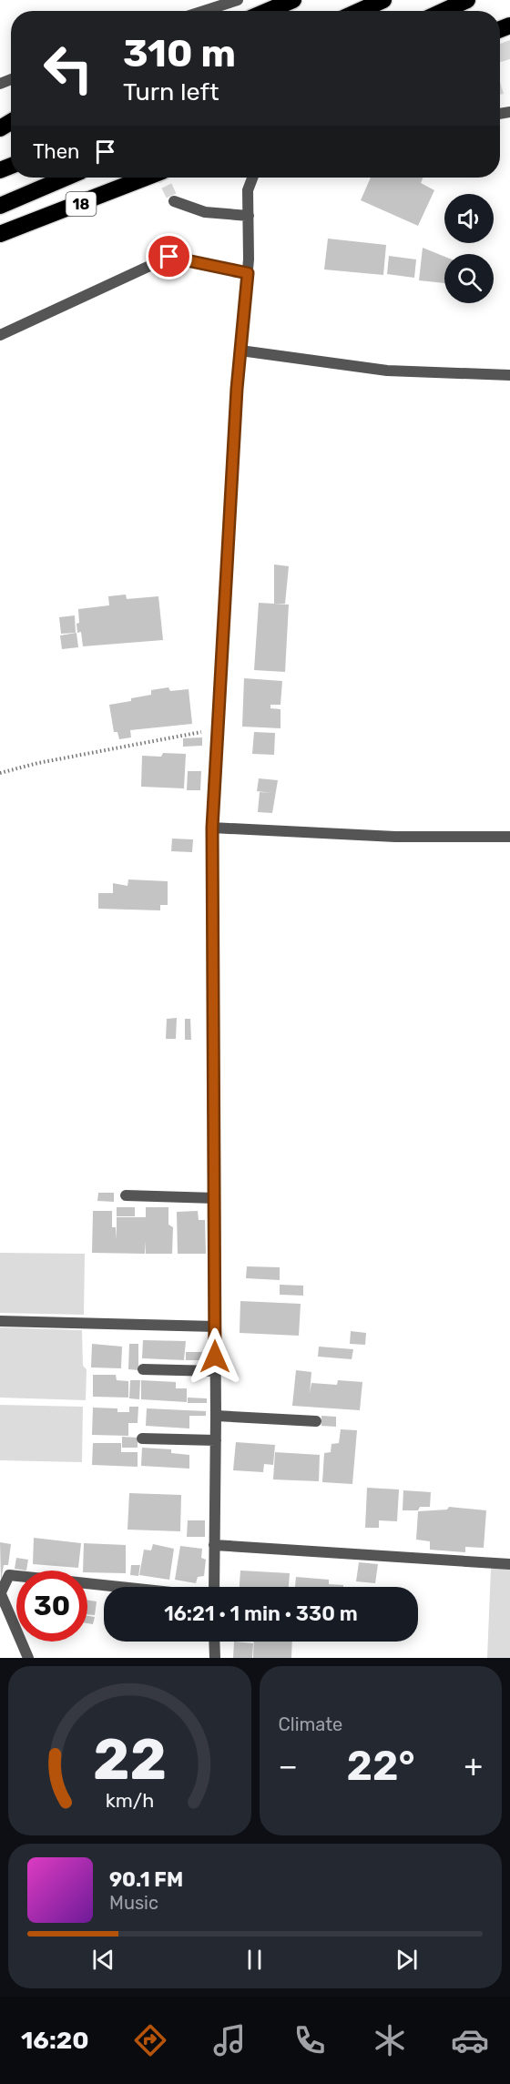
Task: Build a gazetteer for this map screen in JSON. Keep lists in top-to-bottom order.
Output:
{
  "streets": {
    "highway": ["18"]
  },
  "page": {
    "turn": ["310 m", "Turn left"],
    "then": "Then",
    "limit": "30",
    "trip": "16:21 · 1 min · 330 m",
    "tile": "Climate",
    "heat": ["−", "22°", "+"],
    "song": ["90.1 FM", "Music"],
    "tabs": "16:20",
    "gauge": ["22", "km/h"]
  }
}
